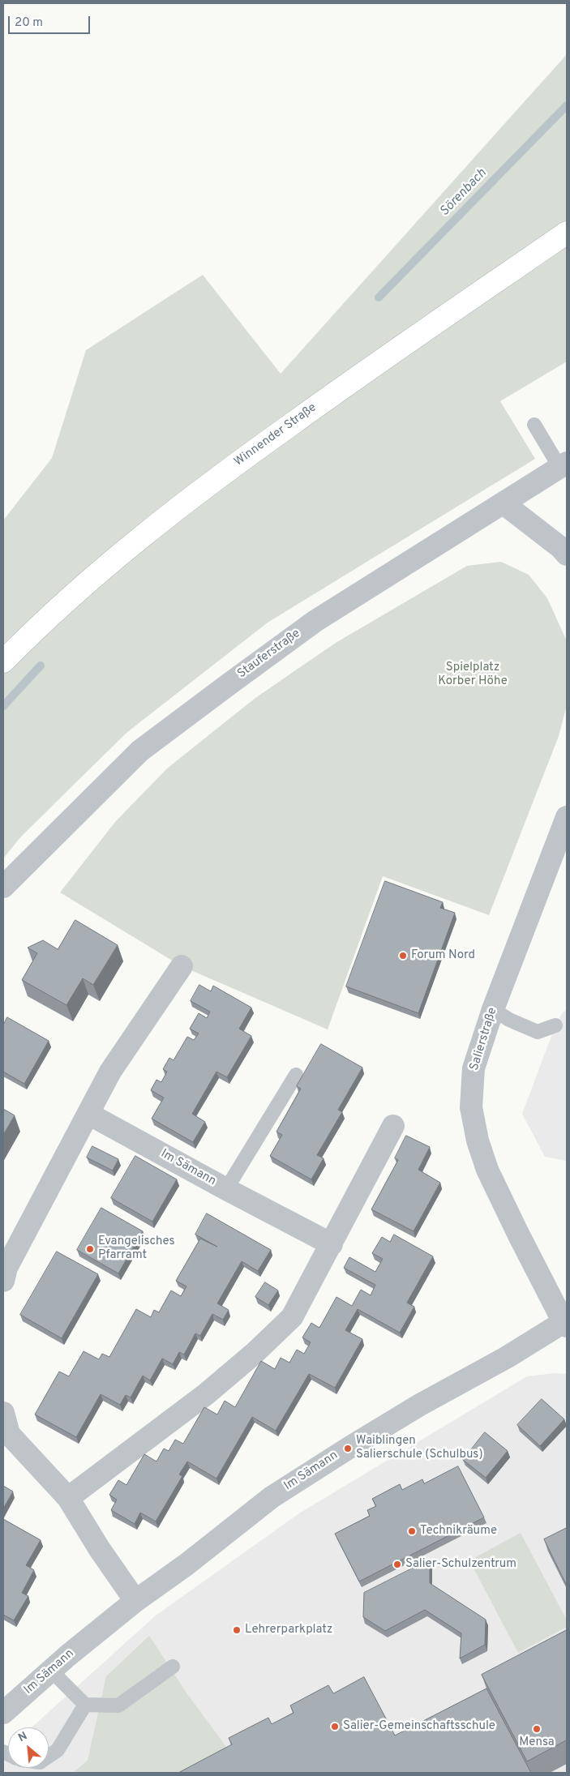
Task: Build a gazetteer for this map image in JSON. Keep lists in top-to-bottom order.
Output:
{
  "streets": {
    "street": [
      "Winnender Straße",
      "Stauferstraße",
      "Salierstraße",
      "Im Sämann"
    ]
  },
  "crossings": [
    ["Salierstraße", "Im Sämann"]
  ],
  "water": ["Sörenbach"],
  "parks": ["Spielplatz Korber Höhe"],
  "places": [
    "Forum Nord",
    "Evangelisches Pfarramt",
    "Waiblingen Salierschule (Schulbus)",
    "Technikräume",
    "Salier-Schulzentrum",
    "Lehrerparkplatz",
    "Salier-Gemeinschaftsschule",
    "Mensa"
  ],
  "scale_bar": "20 m",
  "north": "top left"
}
